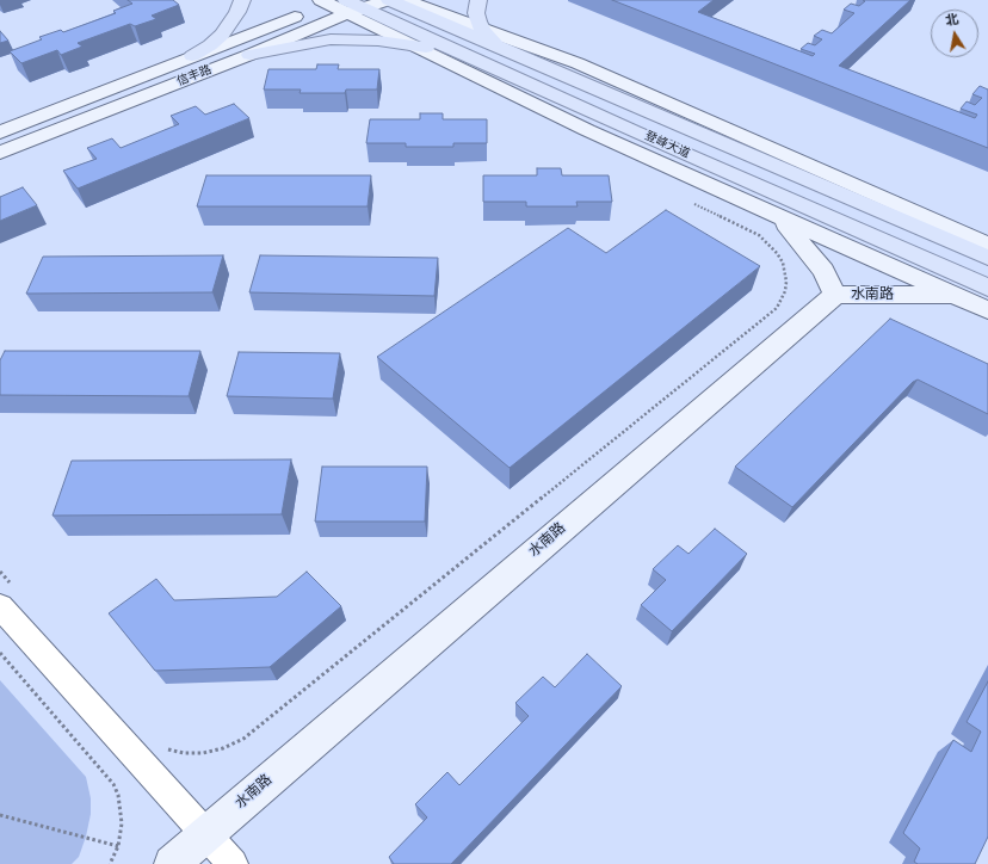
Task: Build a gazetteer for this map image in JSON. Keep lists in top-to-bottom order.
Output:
{
  "streets": {
    "main road": ["登峰大道"],
    "street": ["信丰路", "水南路"]
  },
  "crossings": [
    ["信丰路", "登峰大道"]
  ],
  "north": "top"
}
